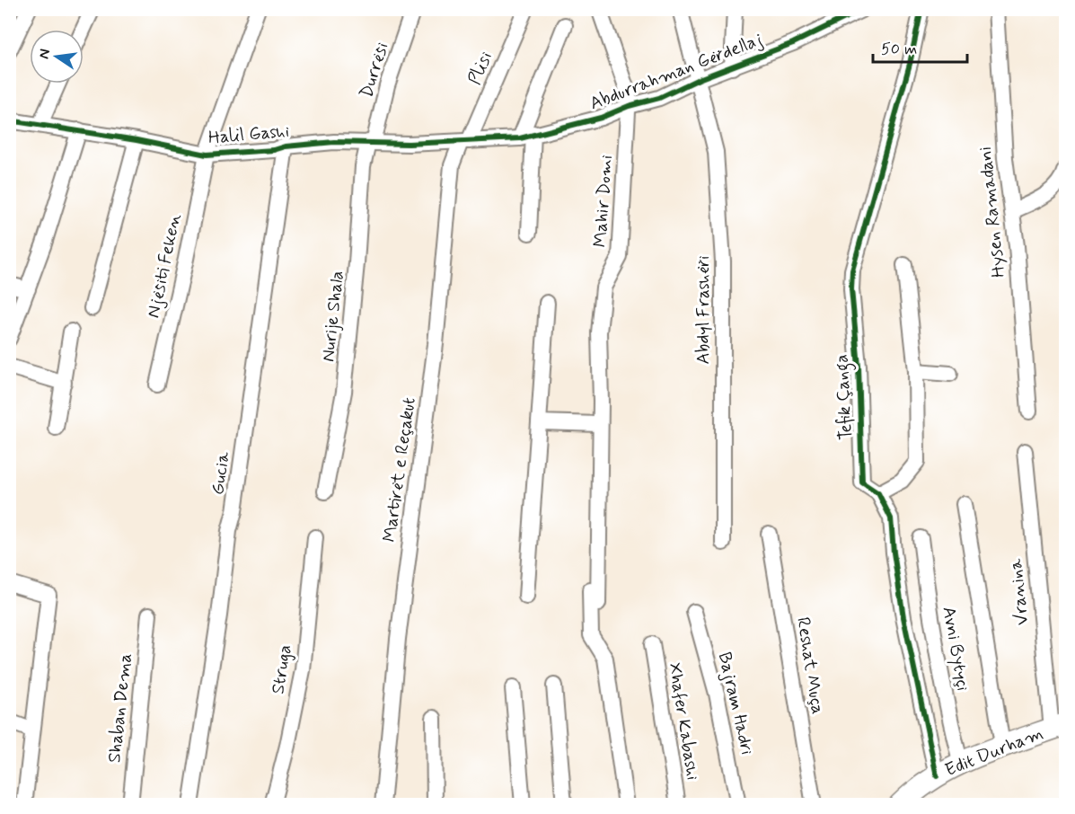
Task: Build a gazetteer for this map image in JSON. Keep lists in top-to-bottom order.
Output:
{
  "streets": {
    "street": [
      "Plisi",
      "Durrësi",
      "Abdurrahman Gërdellaj",
      "Halil Gashi",
      "Mahir Domi",
      "Hysen Ramadani",
      "Njësiti Feken",
      "Abdyl Frashëri",
      "Nurije Shala",
      "Tefik Çanga",
      "Martirët e Reçakut",
      "Gucia",
      "Vranina",
      "Avni Bytyçi",
      "Reshat Muça",
      "Struga",
      "Bajram Hadri",
      "Shaban Dema",
      "Xhafer Kabashi",
      "Edit Durham"
    ]
  },
  "crossings": [
    ["Plisi", "Abdurrahman Gërdellaj"],
    ["Plisi", "Halil Gashi"],
    ["Plisi", "Martirët e Reçakut"],
    ["Durrësi", "Halil Gashi"],
    ["Durrësi", "Nurije Shala"],
    ["Abdurrahman Gërdellaj", "Halil Gashi"],
    ["Abdurrahman Gërdellaj", "Mahir Domi"],
    ["Abdurrahman Gërdellaj", "Abdyl Frashëri"],
    ["Abdurrahman Gërdellaj", "Martirët e Reçakut"],
    ["Halil Gashi", "Njësiti Feken"],
    ["Halil Gashi", "Nurije Shala"],
    ["Halil Gashi", "Martirët e Reçakut"],
    ["Halil Gashi", "Gucia"],
    ["Tefik Çanga", "Edit Durham"],
    ["Vranina", "Edit Durham"],
    ["Avni Bytyçi", "Edit Durham"]
  ],
  "scale_bar": "50 m",
  "north": "left"
}
